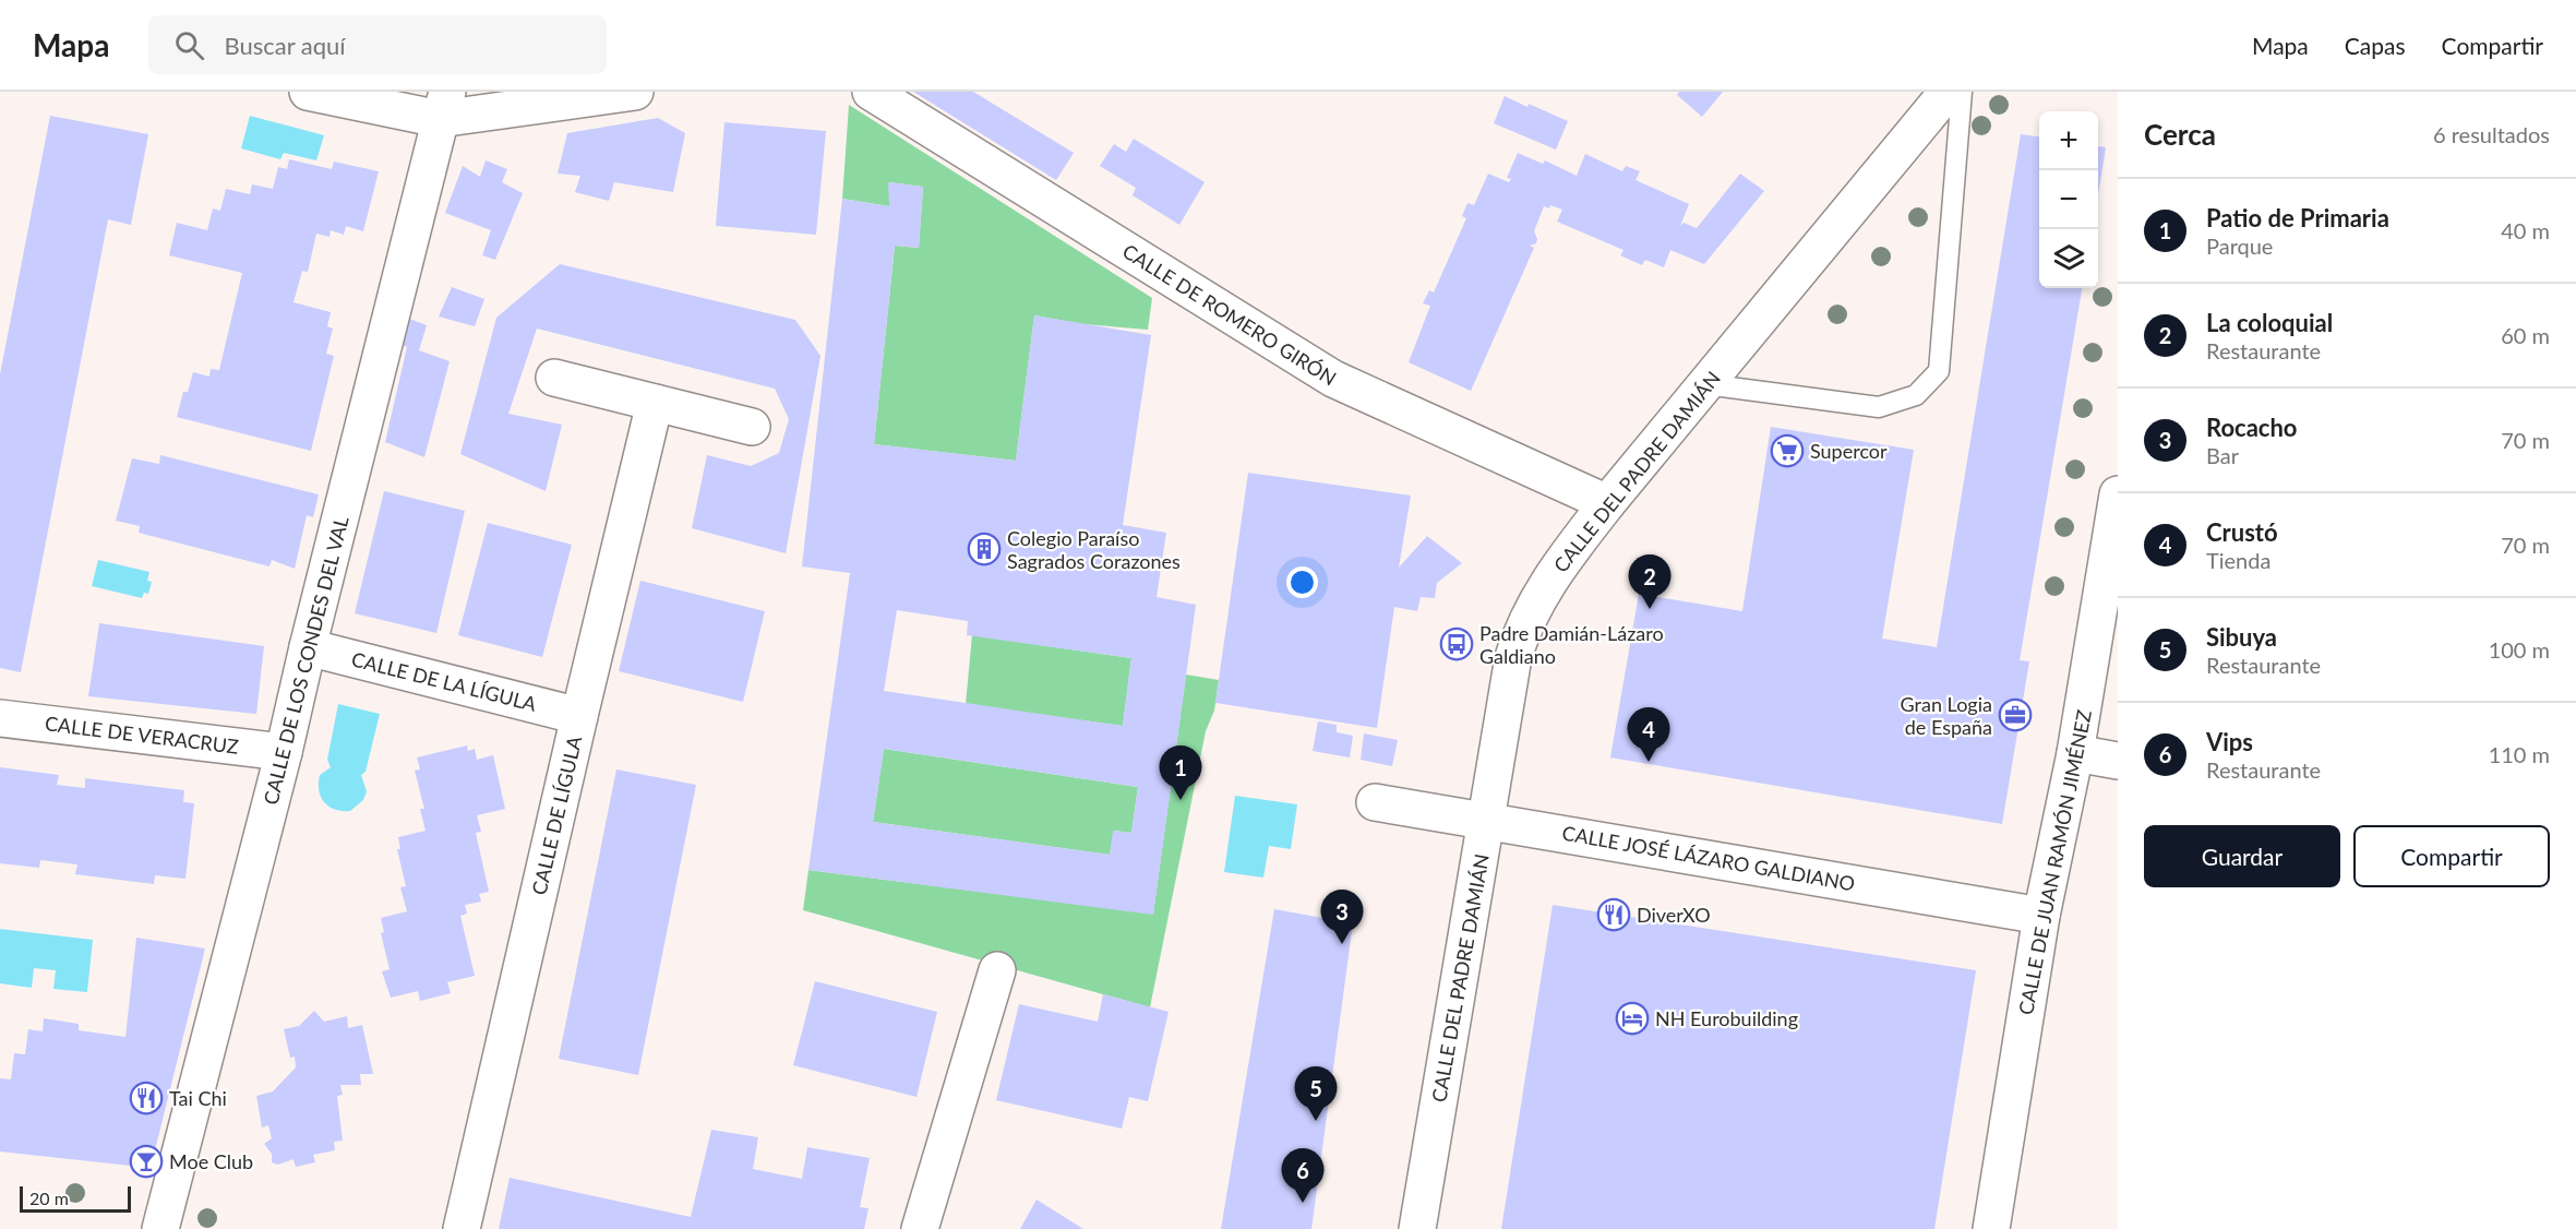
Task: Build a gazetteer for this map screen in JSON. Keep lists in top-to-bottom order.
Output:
{
  "streets": {
    "street": [
      "CALLE DE ROMERO GIRÓN",
      "CALLE DEL PADRE DAMIÁN",
      "CALLE DE LOS CONDES DEL VAL",
      "CALLE DE LA LÍGULA",
      "CALLE DE VERACRUZ",
      "CALLE DE LÍGULA",
      "CALLE JOSÉ LÁZARO GALDIANO",
      "CALLE DE JUAN RAMÓN JIMÉNEZ"
    ]
  },
  "crossings": [
    ["CALLE DE ROMERO GIRÓN", "CALLE DEL PADRE DAMIÁN"],
    ["CALLE DEL PADRE DAMIÁN", "CALLE JOSÉ LÁZARO GALDIANO"],
    ["CALLE DE LOS CONDES DEL VAL", "CALLE DE LA LÍGULA"],
    ["CALLE DE LOS CONDES DEL VAL", "CALLE DE VERACRUZ"],
    ["CALLE DE LA LÍGULA", "CALLE DE LÍGULA"],
    ["CALLE JOSÉ LÁZARO GALDIANO", "CALLE DE JUAN RAMÓN JIMÉNEZ"]
  ],
  "places": {
    "supermarket": ["Supercor"],
    "building": ["Colegio Paraíso Sagrados Corazones"],
    "bus stop": ["Padre Damián-Lázaro Galdiano"],
    "office": ["Gran Logia de España"],
    "restaurant": ["DiverXO", "Tai Chi"],
    "hotel": ["NH Eurobuilding"],
    "bar": ["Moe Club"]
  },
  "scale_bar": "20 m",
  "page": {
    "header": "Mapa",
    "search": "Buscar aquí",
    "nav": ["Mapa", "Capas", "Compartir"],
    "heading": ["Cerca", "6 resultados"],
    "map_buttons": ["+", "−"],
    "list": [
      {
        "mark": "1",
        "name": "Patio de Primaria",
        "note": "Parque",
        "value": "40 m"
      },
      {
        "mark": "2",
        "name": "La coloquial",
        "note": "Restaurante",
        "value": "60 m"
      },
      {
        "mark": "3",
        "name": "Rocacho",
        "note": "Bar",
        "value": "70 m"
      },
      {
        "mark": "4",
        "name": "Crustó",
        "note": "Tienda",
        "value": "70 m"
      },
      {
        "mark": "5",
        "name": "Sibuya",
        "note": "Restaurante",
        "value": "100 m"
      },
      {
        "mark": "6",
        "name": "Vips",
        "note": "Restaurante",
        "value": "110 m"
      }
    ],
    "pins": [
      "2",
      "4",
      "1",
      "3",
      "5",
      "6"
    ],
    "buttons": ["Guardar", "Compartir"],
    "scale": "20 m"
  }
}
